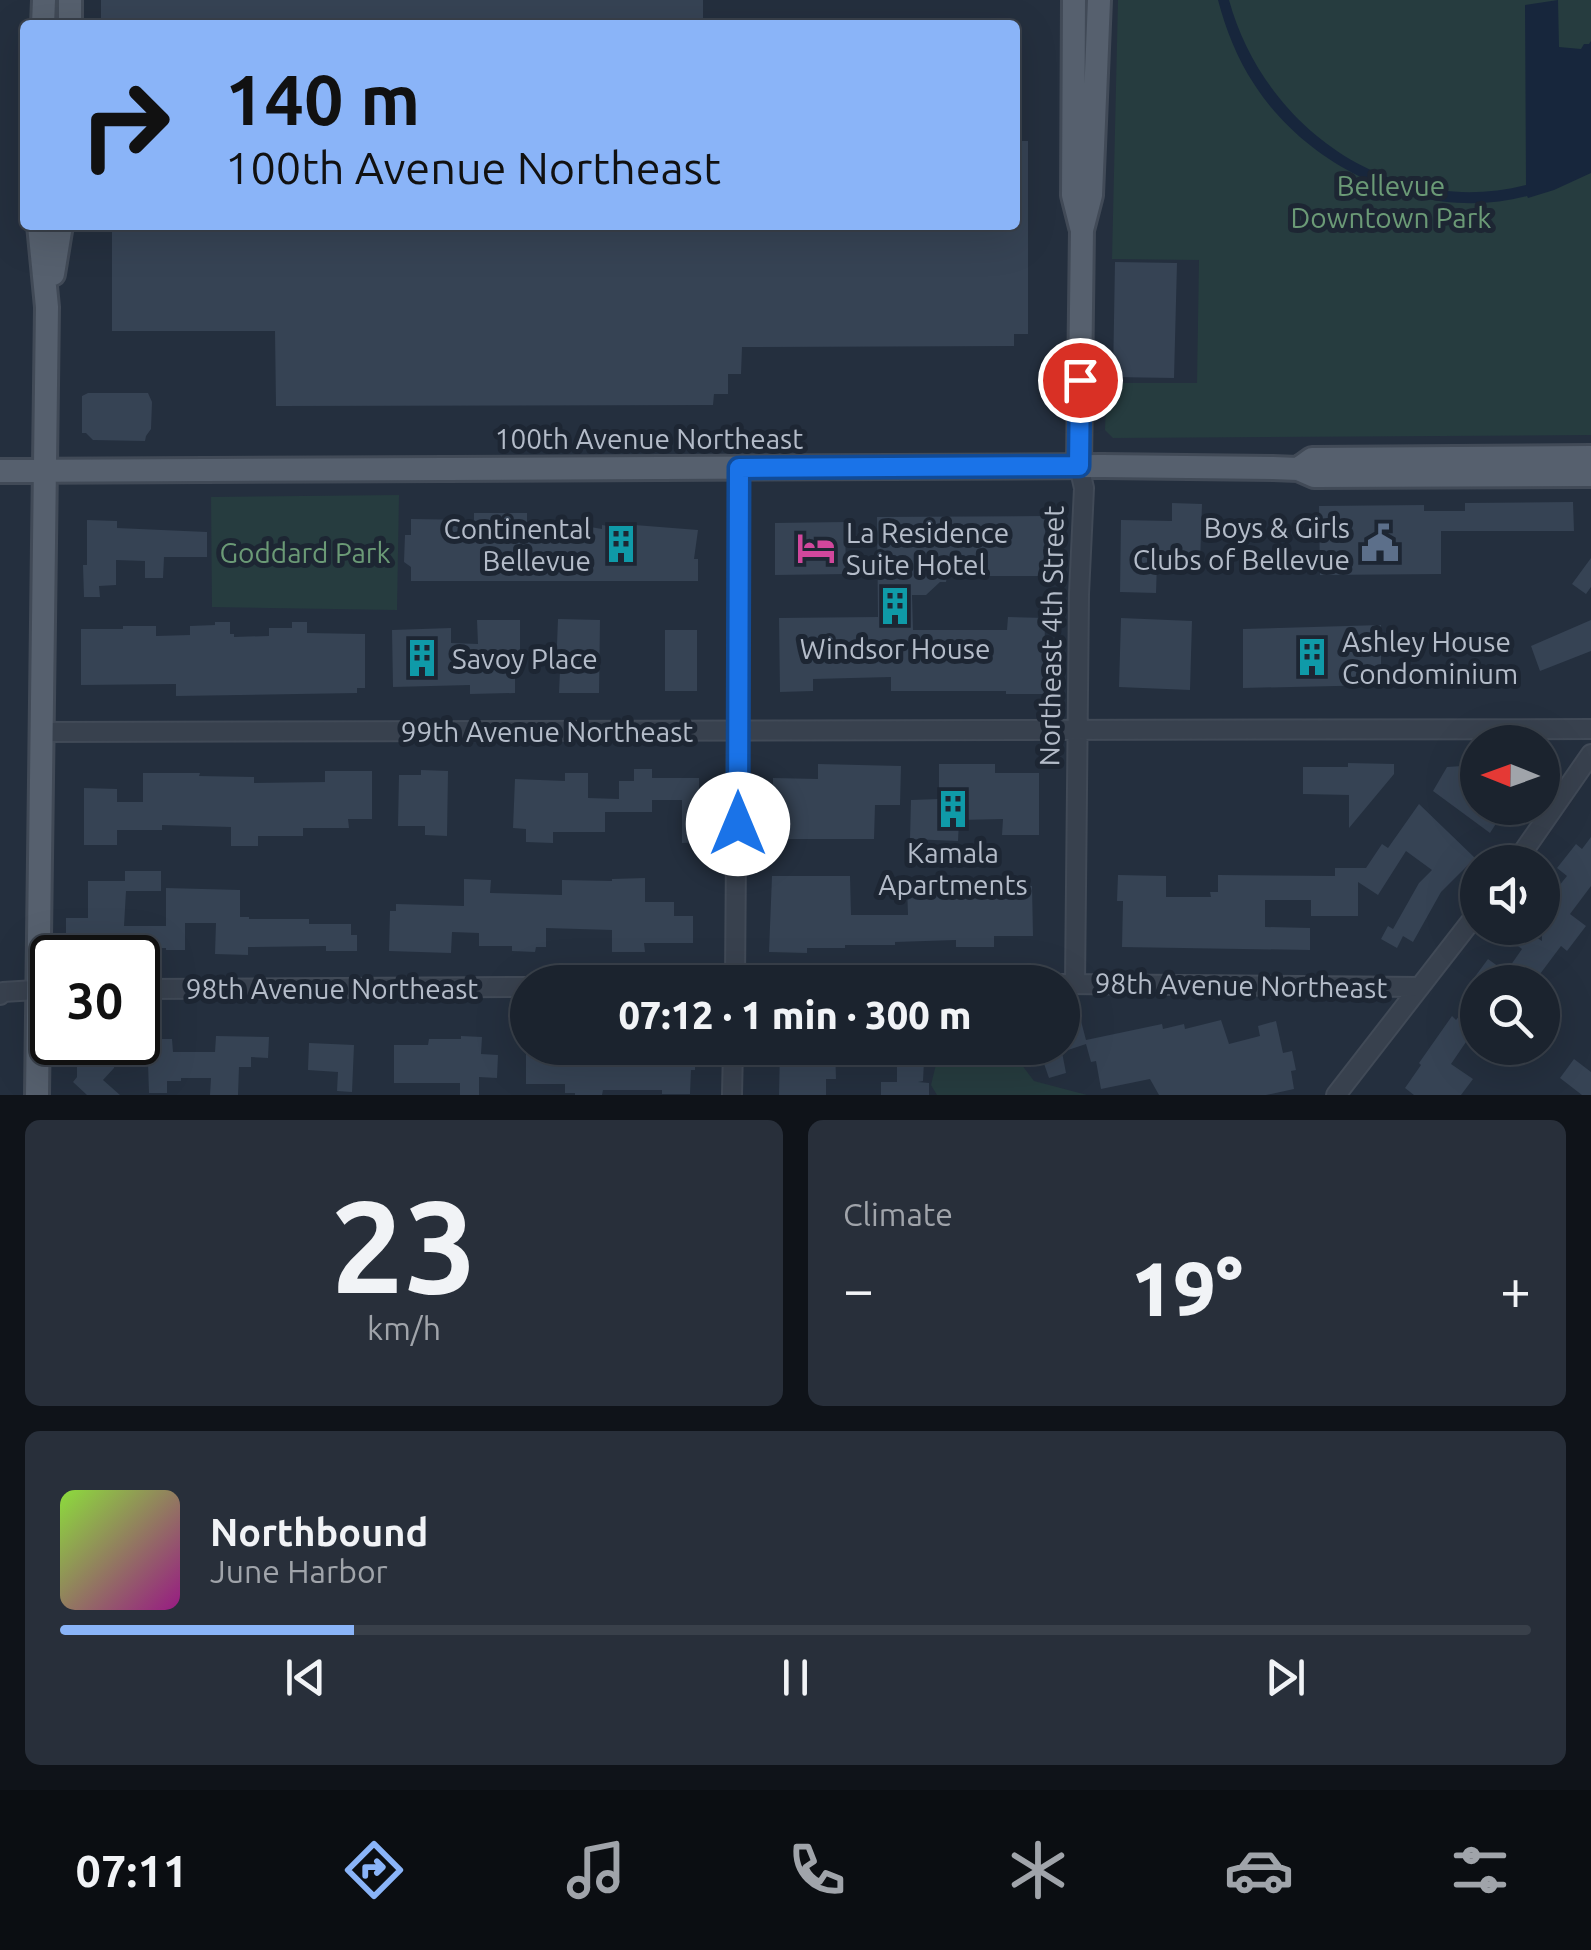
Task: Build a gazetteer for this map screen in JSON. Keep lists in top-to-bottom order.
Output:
{
  "streets": {
    "main road": ["100th Avenue Northeast", "Northeast 4th Street"],
    "street": ["99th Avenue Northeast", "98th Avenue Northeast"]
  },
  "crossings": [
    ["100th Avenue Northeast", "Northeast 4th Street"],
    ["Northeast 4th Street", "99th Avenue Northeast"]
  ],
  "parks": ["Bellevue Downtown Park", "Goddard Park"],
  "places": {
    "public building": ["Boys & Girls Clubs of Bellevue"],
    "building": [
      "Continental Bellevue",
      "Windsor House",
      "Ashley House Condominium",
      "Savoy Place",
      "Kamala Apartments"
    ],
    "hotel": ["La Residence Suite Hotel"]
  },
  "north": "left",
  "page": {
    "turn": ["140 m", "100th Avenue Northeast"],
    "limit": "30",
    "trip": "07:12 · 1 min · 300 m",
    "tile": [
      ["23", "km/h"],
      "Climate"
    ],
    "heat": ["−", "19°", "+"],
    "song": ["Northbound", "June Harbor"],
    "tabs": "07:11"
  }
}
